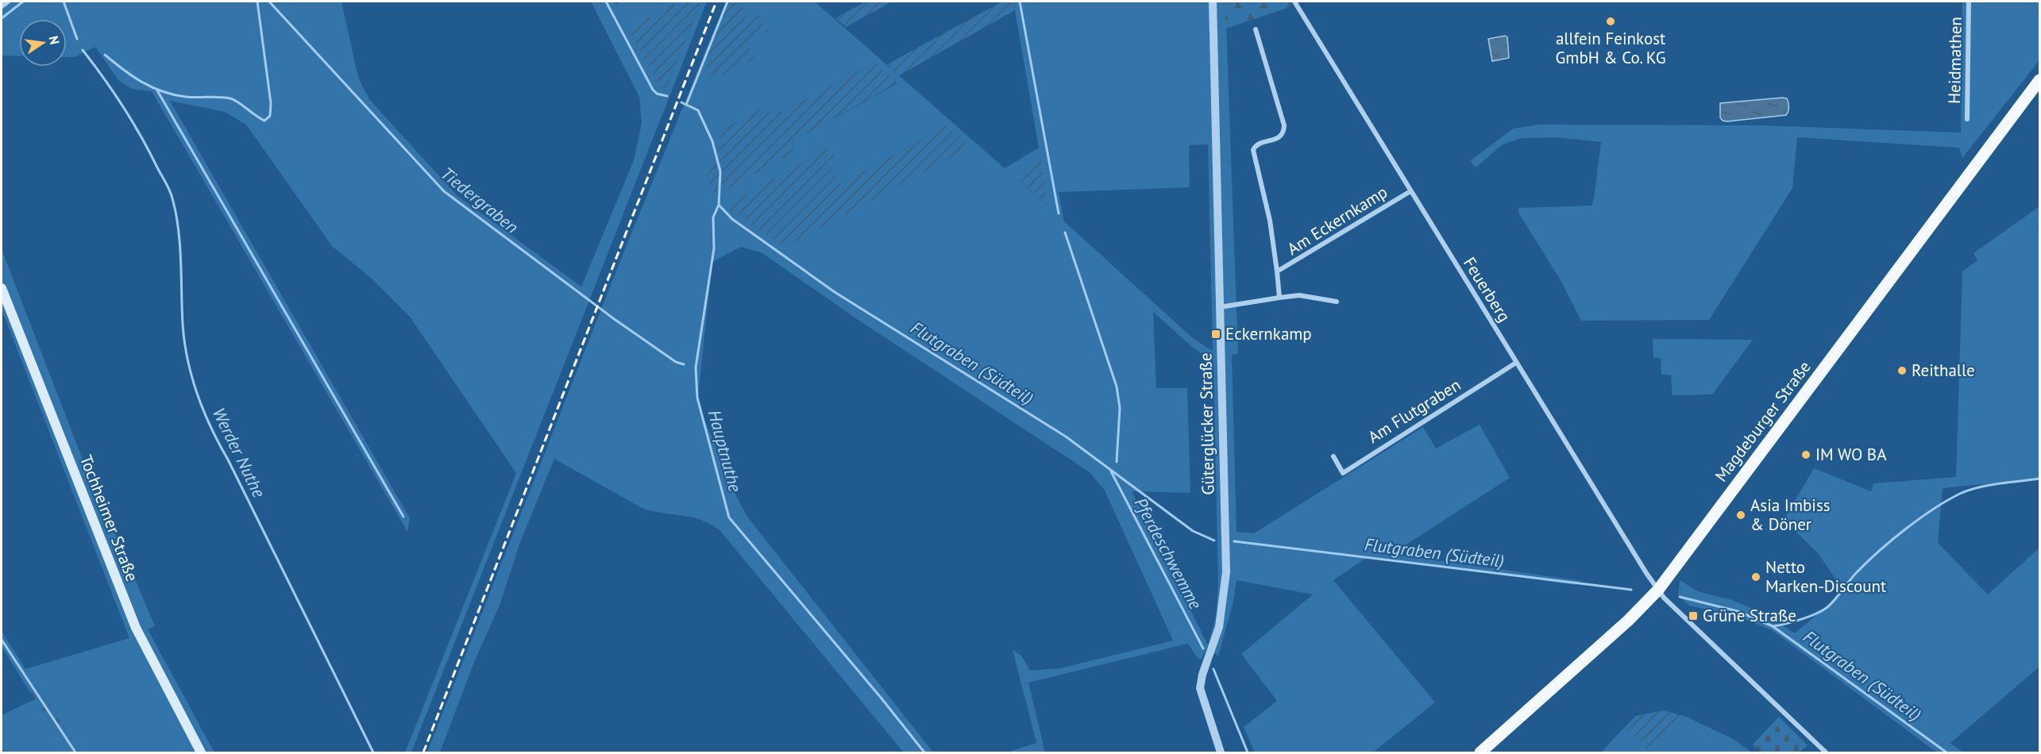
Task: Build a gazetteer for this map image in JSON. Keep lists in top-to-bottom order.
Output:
{
  "streets": {
    "main road": ["Magdeburger Straße", "Tochheimer Straße"],
    "street": [
      "Heidmathen",
      "Am Eckernkamp",
      "Feuerberg",
      "Am Flutgraben",
      "Güterglücker Straße"
    ]
  },
  "crossings": [
    ["Am Eckernkamp", "Feuerberg"],
    ["Feuerberg", "Am Flutgraben"],
    ["Feuerberg", "Magdeburger Straße"]
  ],
  "water": [
    "Tiedergraben",
    "Flutgraben (Südteil)",
    "Hauptnuthe",
    "Werder Nuthe",
    "Pferdeschwemme"
  ],
  "places": {
    "other": [
      "allfein Feinkost GmbH & Co. KG",
      "Reithalle",
      "IM WO BA",
      "Asia Imbiss & Döner",
      "Netto Marken-Discount"
    ],
    "transit": ["Eckernkamp", "Grüne Straße"]
  },
  "north": "right"
}
